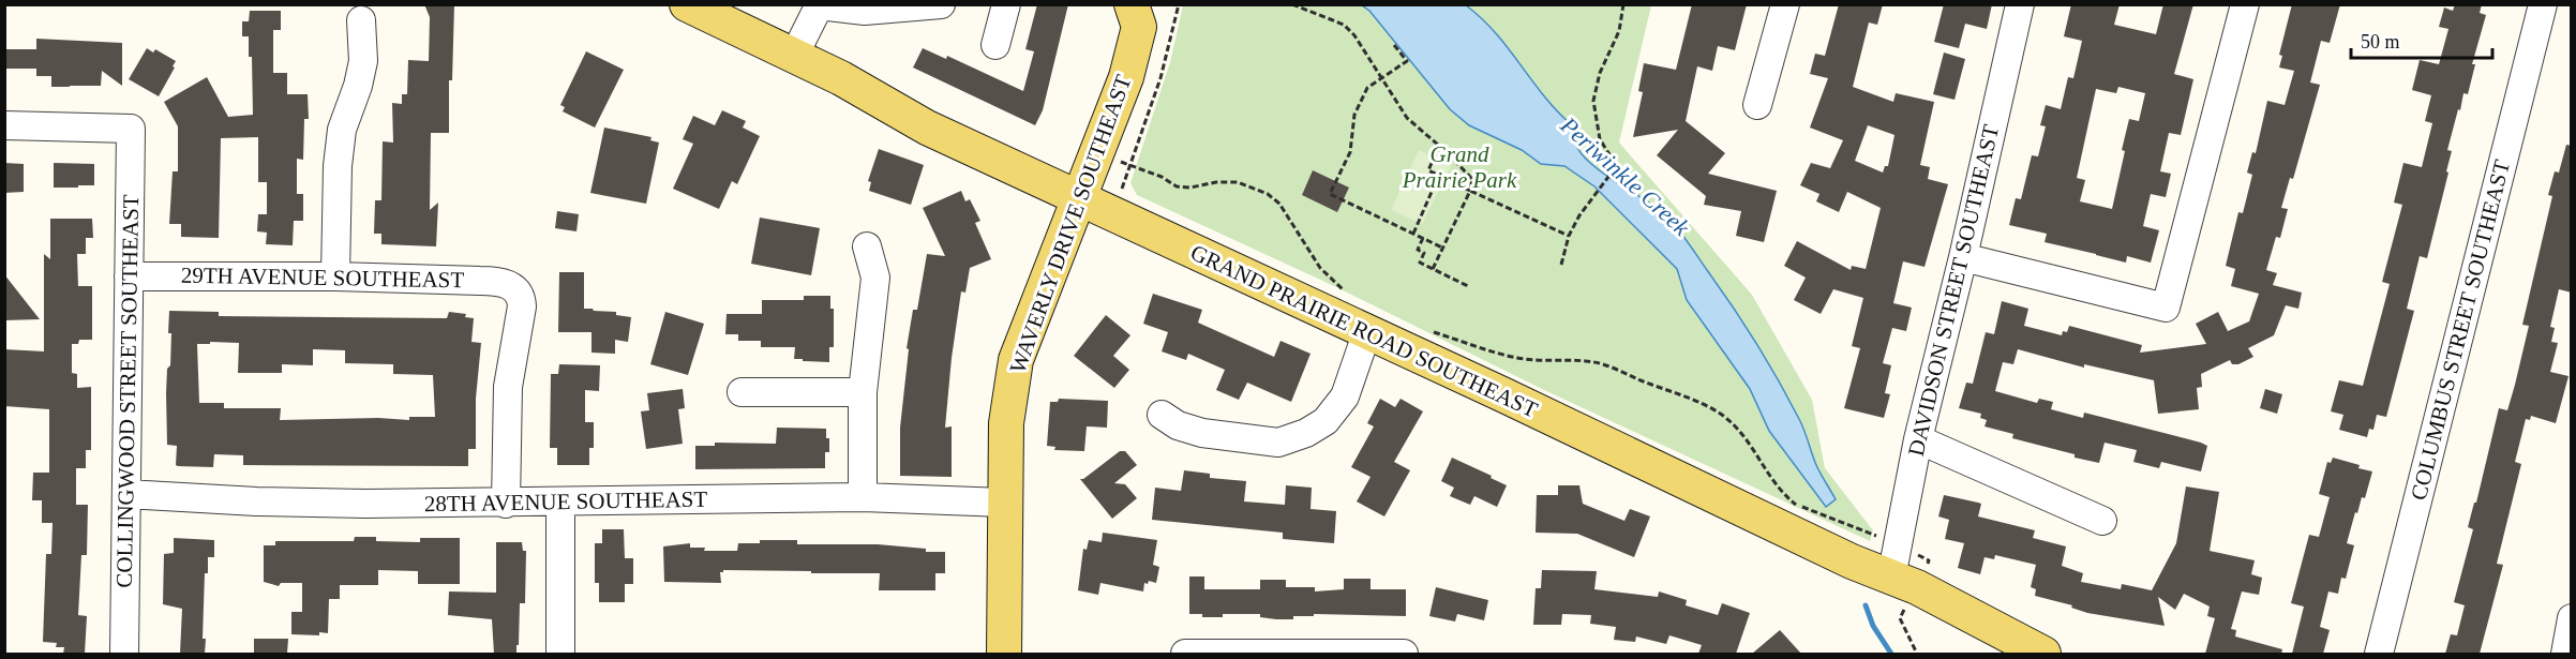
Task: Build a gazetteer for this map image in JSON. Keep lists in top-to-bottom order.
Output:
{
  "streets": {
    "main road": ["WAVERLY DRIVE SOUTHEAST", "GRAND PRAIRIE ROAD SOUTHEAST"],
    "street": [
      "29TH AVENUE SOUTHEAST",
      "DAVIDSON STREET SOUTHEAST",
      "COLUMBUS STREET SOUTHEAST",
      "COLLINGWOOD STREET SOUTHEAST",
      "28TH AVENUE SOUTHEAST"
    ]
  },
  "crossings": [
    ["WAVERLY DRIVE SOUTHEAST", "GRAND PRAIRIE ROAD SOUTHEAST"],
    ["WAVERLY DRIVE SOUTHEAST", "28TH AVENUE SOUTHEAST"],
    ["29TH AVENUE SOUTHEAST", "COLLINGWOOD STREET SOUTHEAST"],
    ["29TH AVENUE SOUTHEAST", "28TH AVENUE SOUTHEAST"],
    ["DAVIDSON STREET SOUTHEAST", "GRAND PRAIRIE ROAD SOUTHEAST"],
    ["COLLINGWOOD STREET SOUTHEAST", "28TH AVENUE SOUTHEAST"]
  ],
  "water": ["Periwinkle Creek"],
  "parks": ["Grand Prairie Park"],
  "scale_bar": "50 m"
}
